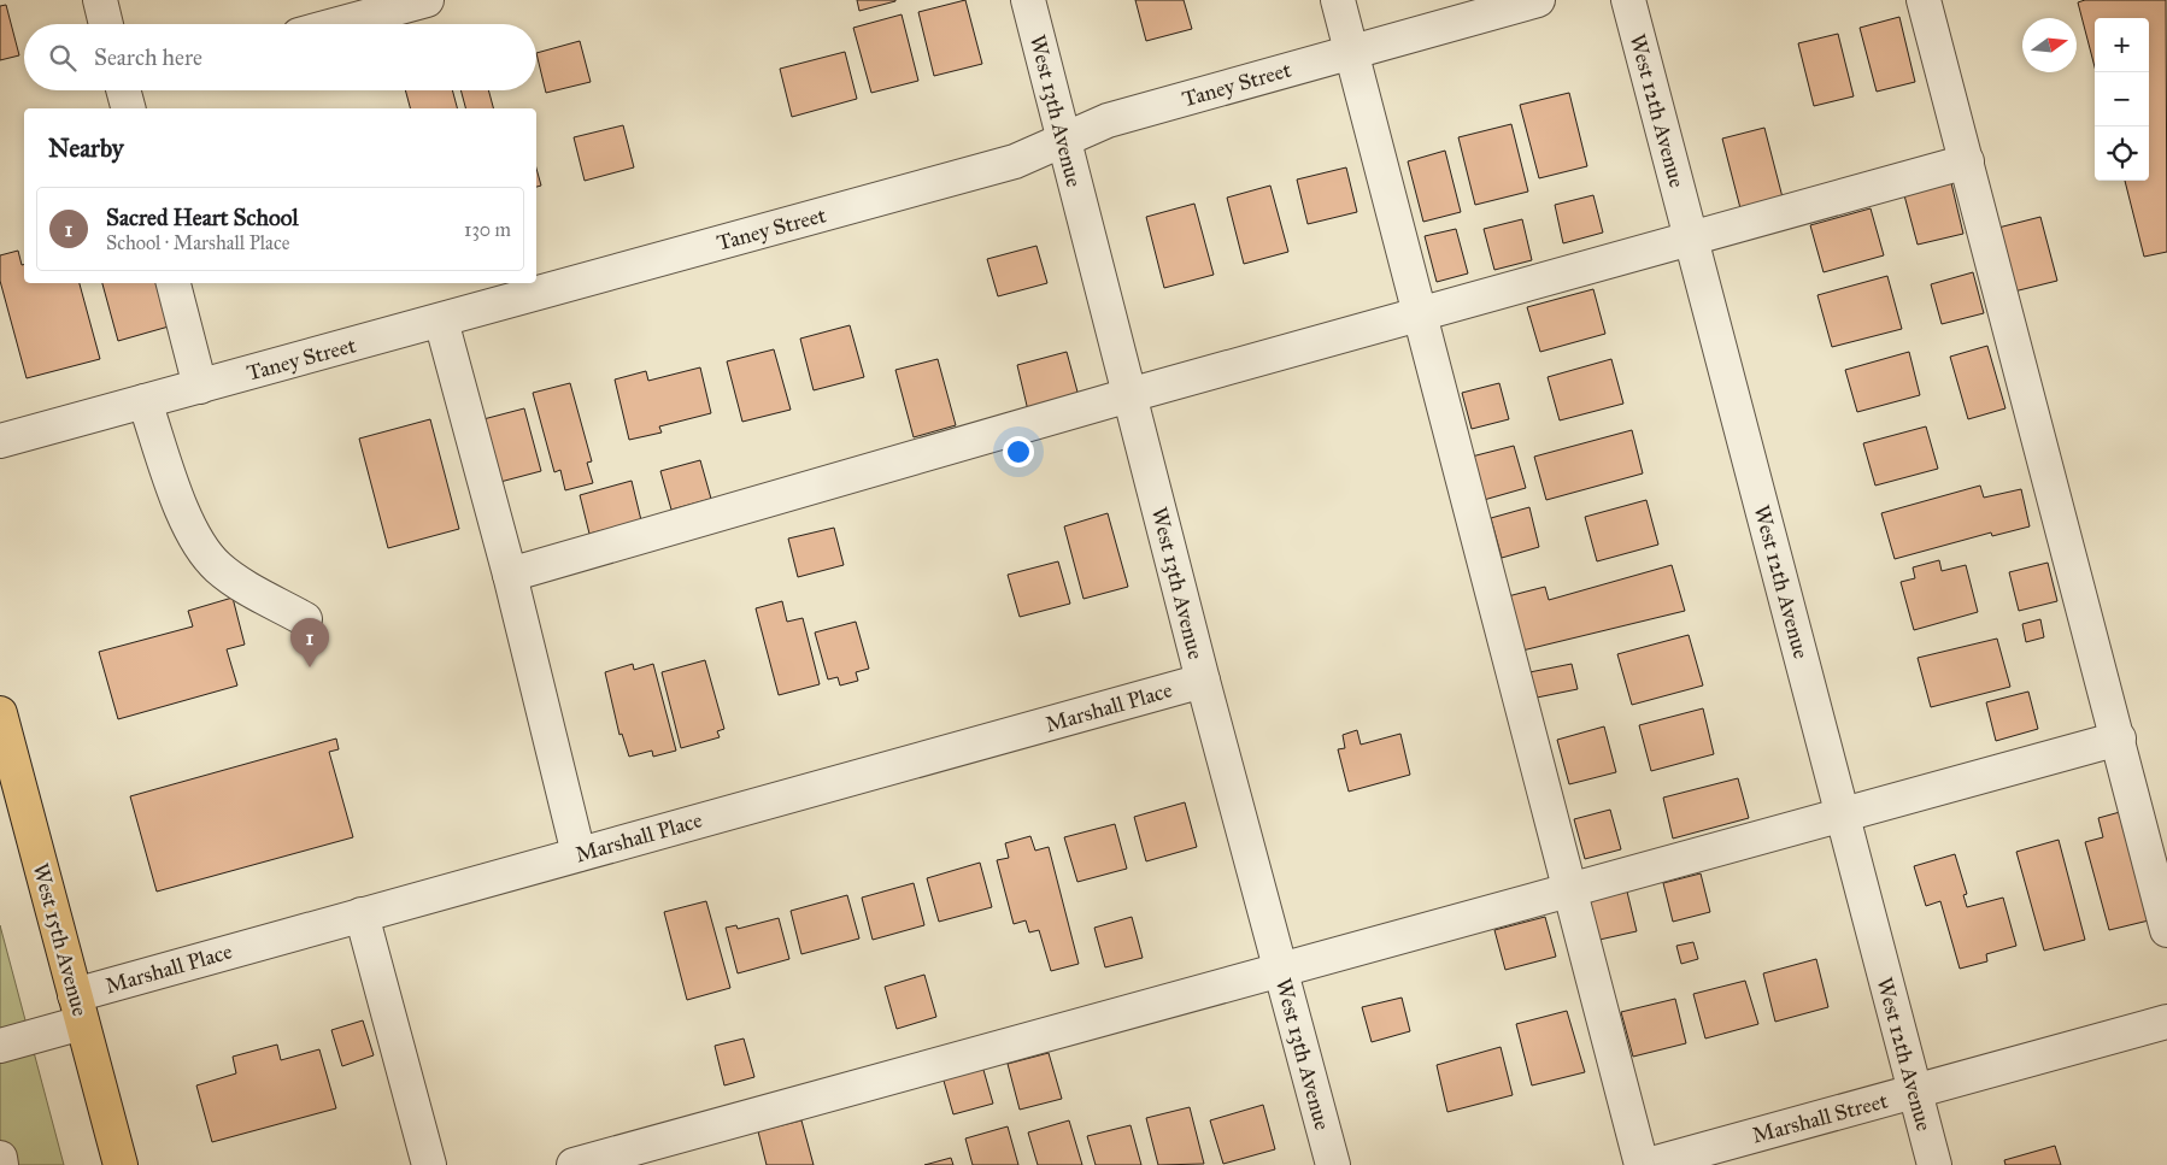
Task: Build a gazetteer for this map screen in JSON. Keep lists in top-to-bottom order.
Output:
{
  "streets": {
    "main road": ["West 15th Avenue"],
    "street": [
      "Taney Street",
      "West 13th Avenue",
      "West 12th Avenue",
      "Marshall Place",
      "Marshall Street"
    ]
  },
  "crossings": [
    ["Taney Street", "West 13th Avenue"],
    ["West 13th Avenue", "Marshall Place"],
    ["West 12th Avenue", "Marshall Street"],
    ["Marshall Place", "West 15th Avenue"]
  ],
  "north": "right",
  "page": {
    "map_buttons": ["+", "−"],
    "search": "Search here",
    "heading": "Nearby",
    "list": [
      {
        "mark": "1",
        "name": "Sacred Heart School",
        "note": "School · Marshall Place",
        "value": "130 m"
      }
    ],
    "pins": "1"
  }
}
